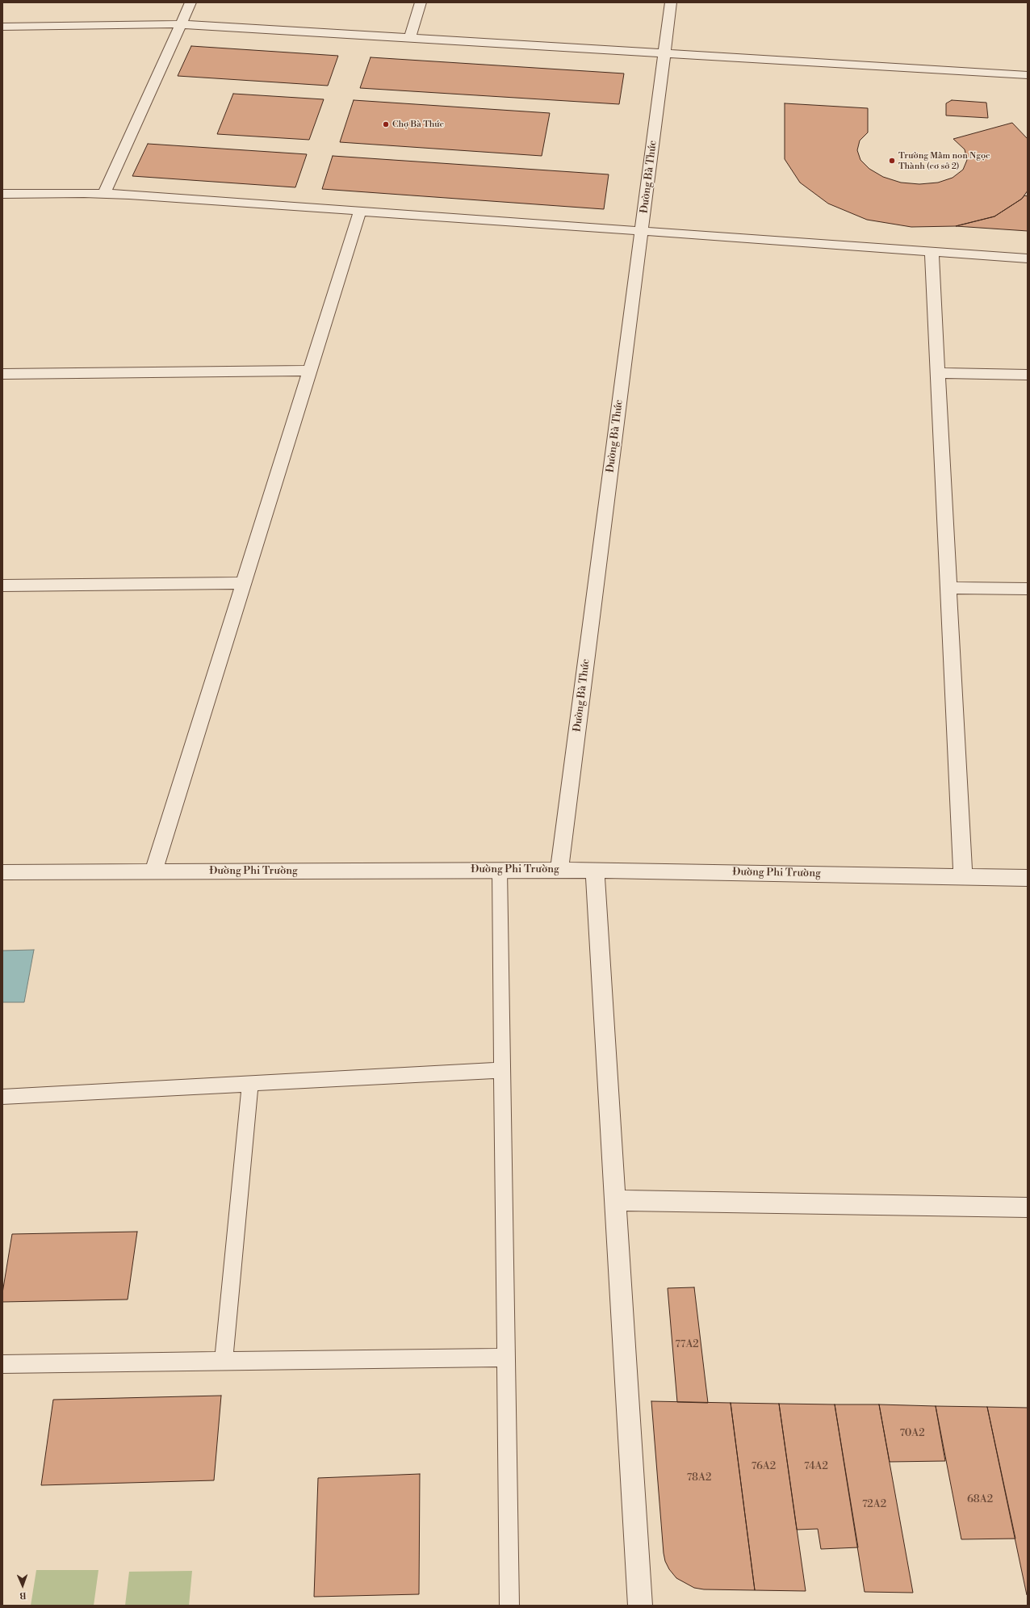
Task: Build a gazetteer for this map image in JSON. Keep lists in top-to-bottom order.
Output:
{
  "streets": {
    "street": ["Đường Bà Thức", "Đường Phi Trường"]
  },
  "crossings": [
    ["Đường Bà Thức", "Đường Phi Trường"]
  ],
  "places": ["Chợ Bà Thức", "Trường Mầm non Ngọc Thành (cơ sở 2)"],
  "house_numbers": [
    "77A2",
    "70A2",
    "76A2",
    "74A2",
    "78A2",
    "68A2",
    "72A2"
  ],
  "north": "bottom"
}
